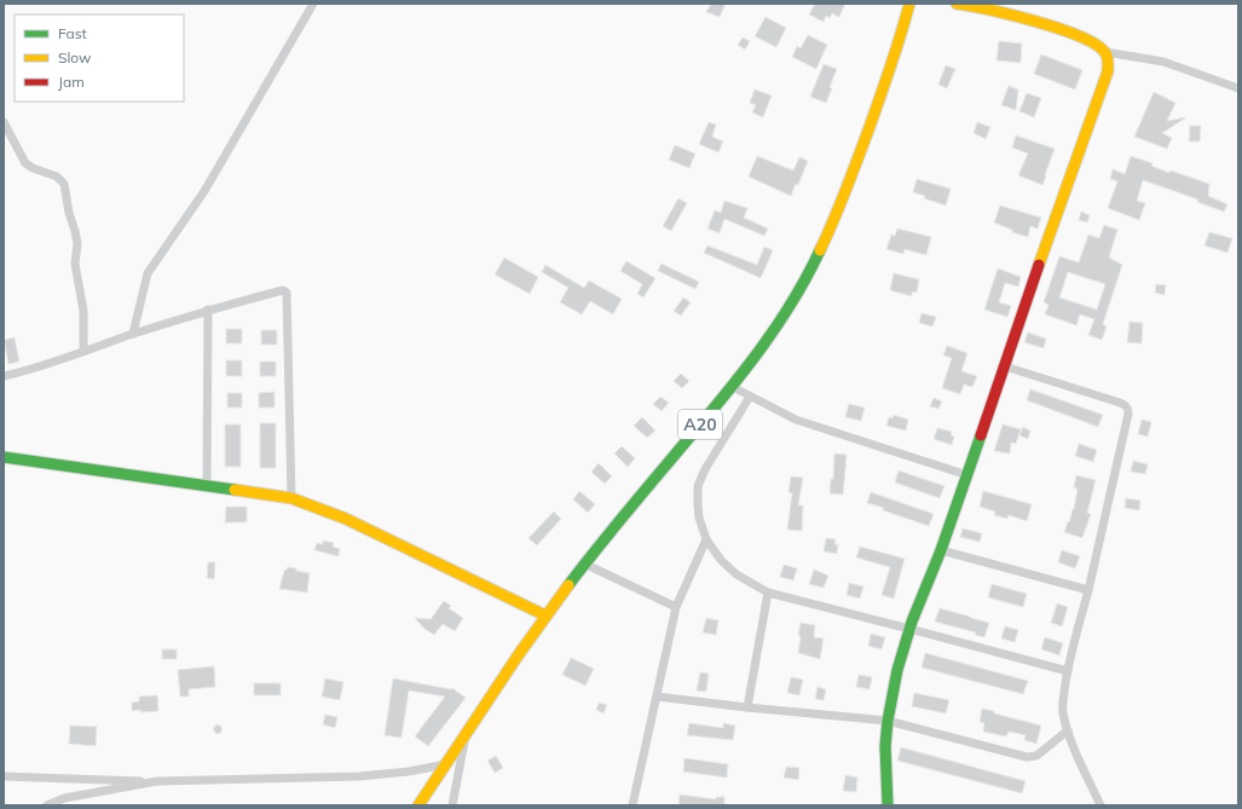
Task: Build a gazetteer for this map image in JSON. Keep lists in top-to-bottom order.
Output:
{
  "streets": {
    "street": ["A20"]
  },
  "legend": ["Fast", "Slow", "Jam"]
}
